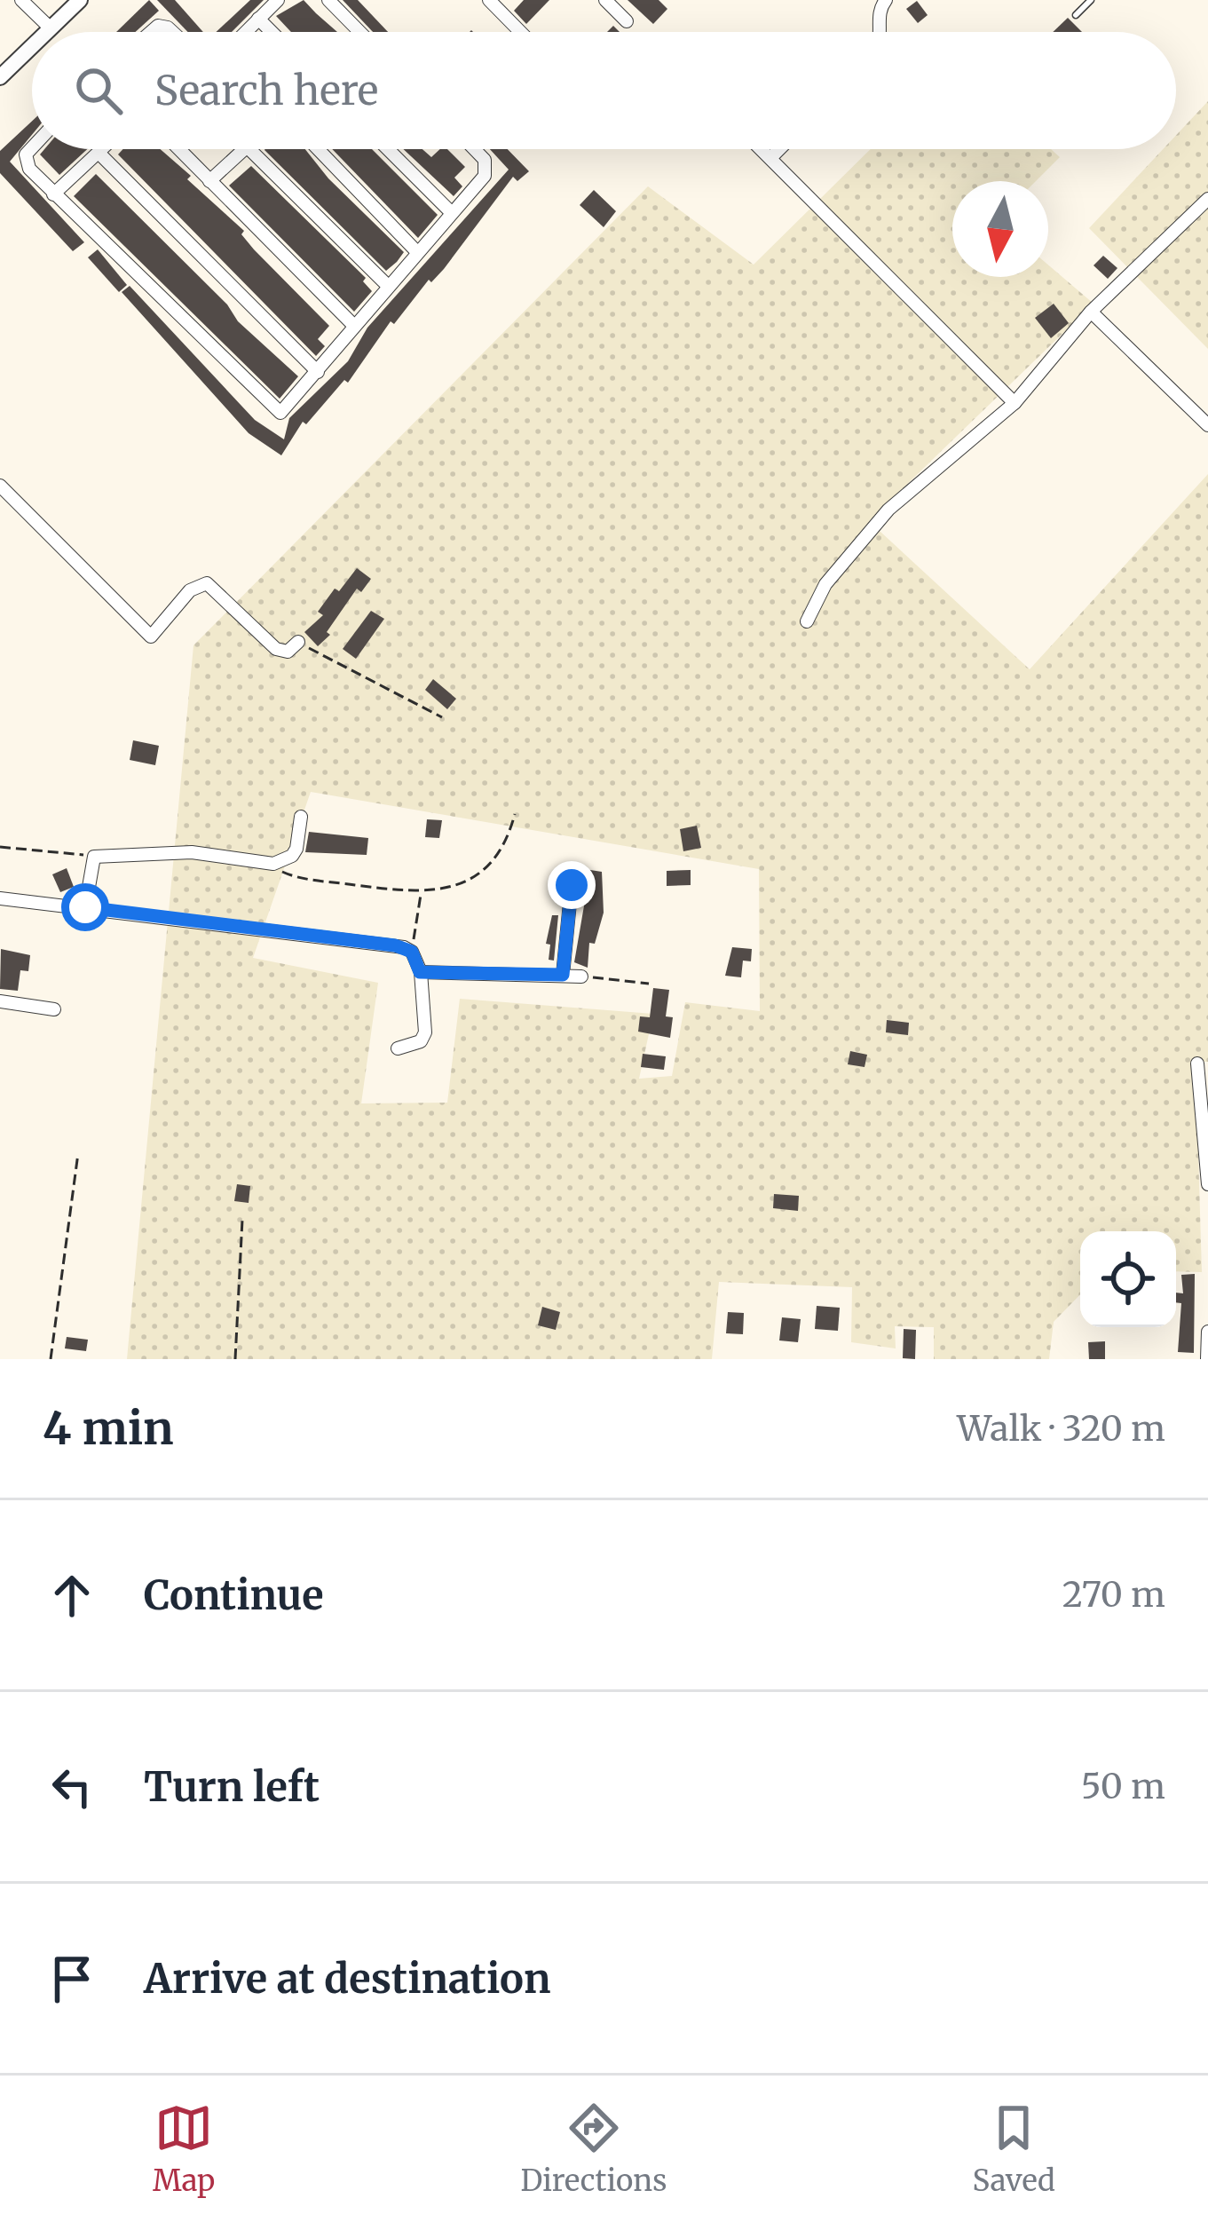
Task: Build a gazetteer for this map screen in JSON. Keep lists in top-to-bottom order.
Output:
{
  "north": "bottom",
  "page": {
    "search": "Search here",
    "heading": ["4 min", "Walk · 320 m"],
    "list": [
      ["Continue", "270 m"],
      ["Turn left", "50 m"],
      "Arrive at destination"
    ],
    "nav": ["Map", "Directions", "Saved"]
  }
}
